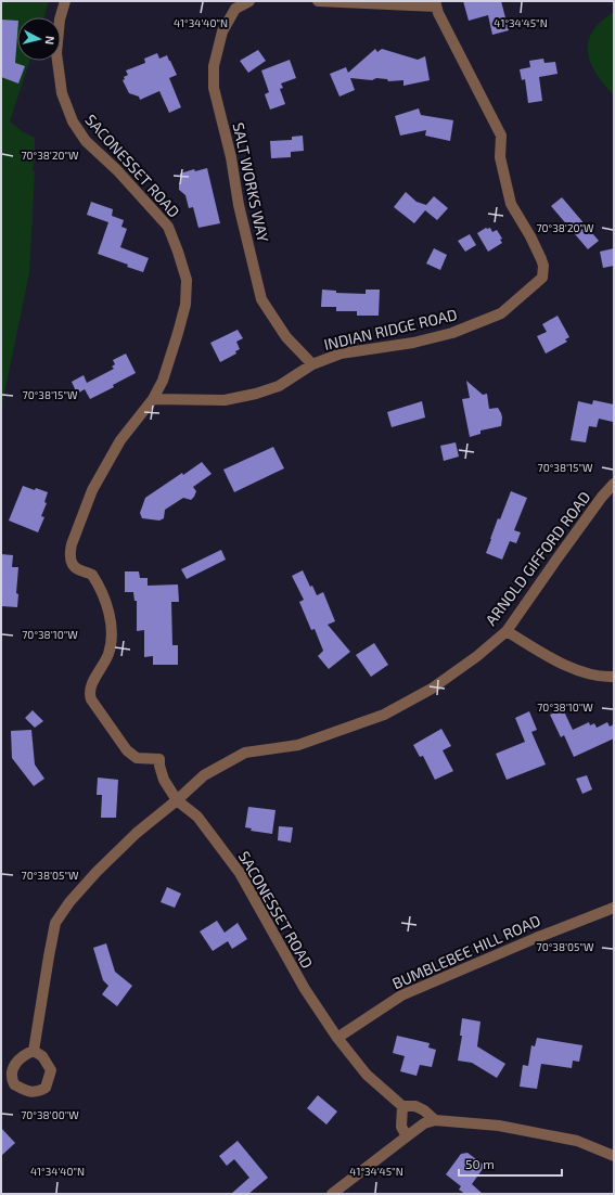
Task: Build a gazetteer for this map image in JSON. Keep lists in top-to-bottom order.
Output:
{
  "streets": {
    "street": [
      "SACONESSET ROAD",
      "SALT WORKS WAY",
      "INDIAN RIDGE ROAD",
      "ARNOLD GIFFORD ROAD",
      "BUMBLEBEE HILL ROAD"
    ]
  },
  "crossings": [
    ["SACONESSET ROAD", "INDIAN RIDGE ROAD"],
    ["SACONESSET ROAD", "ARNOLD GIFFORD ROAD"],
    ["SACONESSET ROAD", "BUMBLEBEE HILL ROAD"],
    ["SALT WORKS WAY", "INDIAN RIDGE ROAD"]
  ],
  "scale_bar": "50 m",
  "north": "right",
  "coordinates": [
    "41°34'40\"N",
    "41°34'45\"N",
    "70°38'20\"W",
    "70°38'15\"W",
    "70°38'10\"W",
    "70°38'05\"W",
    "70°38'00\"W"
  ]
}
